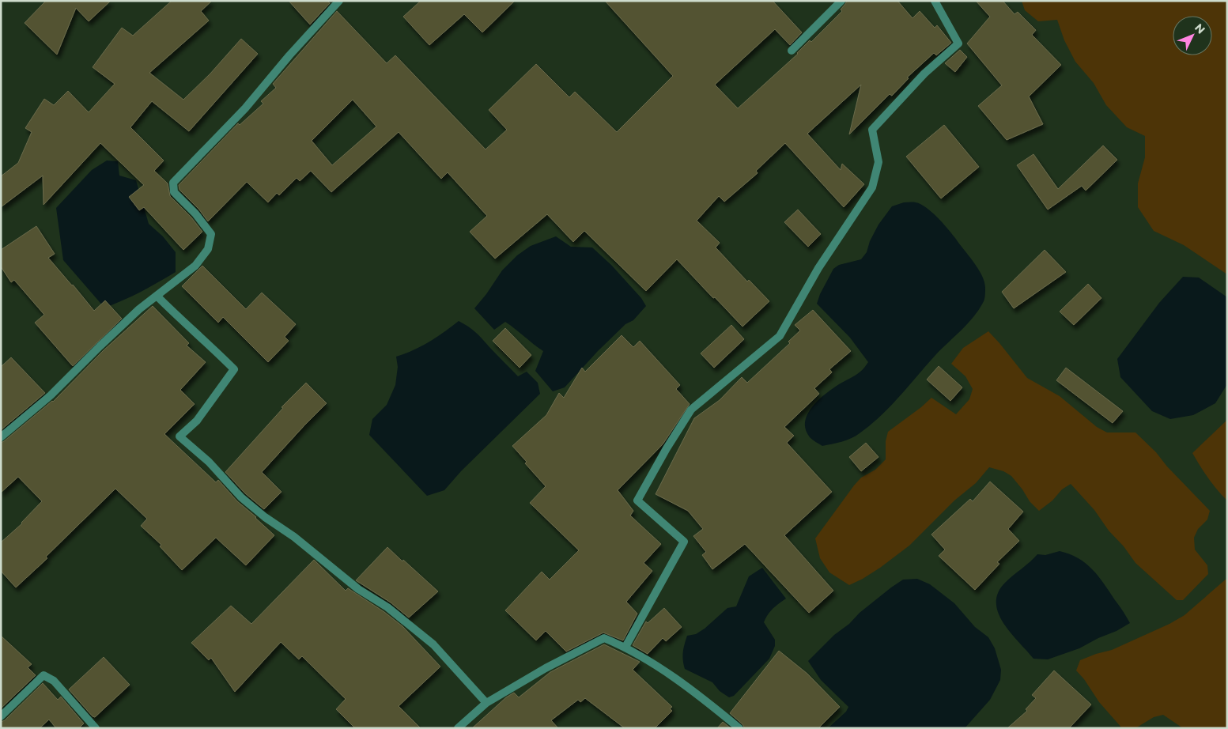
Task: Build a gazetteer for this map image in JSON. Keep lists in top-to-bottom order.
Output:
{
  "north": "top right"
}
